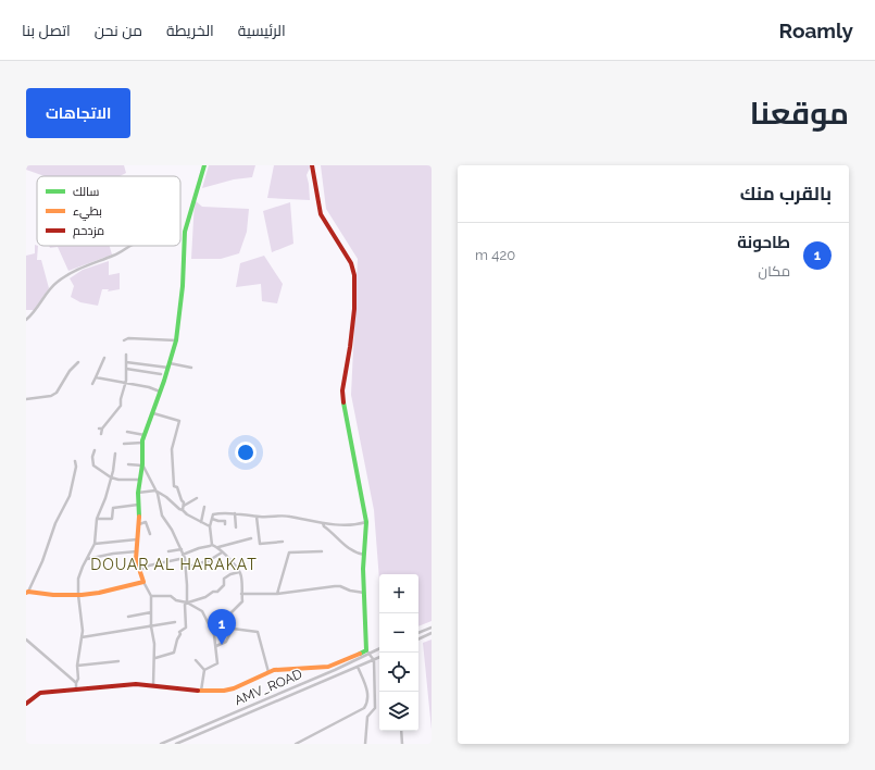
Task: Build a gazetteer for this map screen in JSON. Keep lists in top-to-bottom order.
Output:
{
  "streets": {
    "street": ["AMV_ROAD"]
  },
  "districts": ["DOUAR AL HARAKAT"],
  "legend": ["سالك", "بطيء", "مزدحم"],
  "page": {
    "header": "Roamly",
    "nav": [
      "الرئيسية",
      "الخريطة",
      "من نحن",
      "اتصل بنا"
    ],
    "title": "موقعنا",
    "buttons": "الاتجاهات",
    "heading": "بالقرب منك",
    "list": [
      {
        "mark": "1",
        "name": "طاحونة",
        "note": "مكان",
        "value": "420 m"
      }
    ],
    "map_buttons": ["+", "−"],
    "pins": "1"
  }
}
